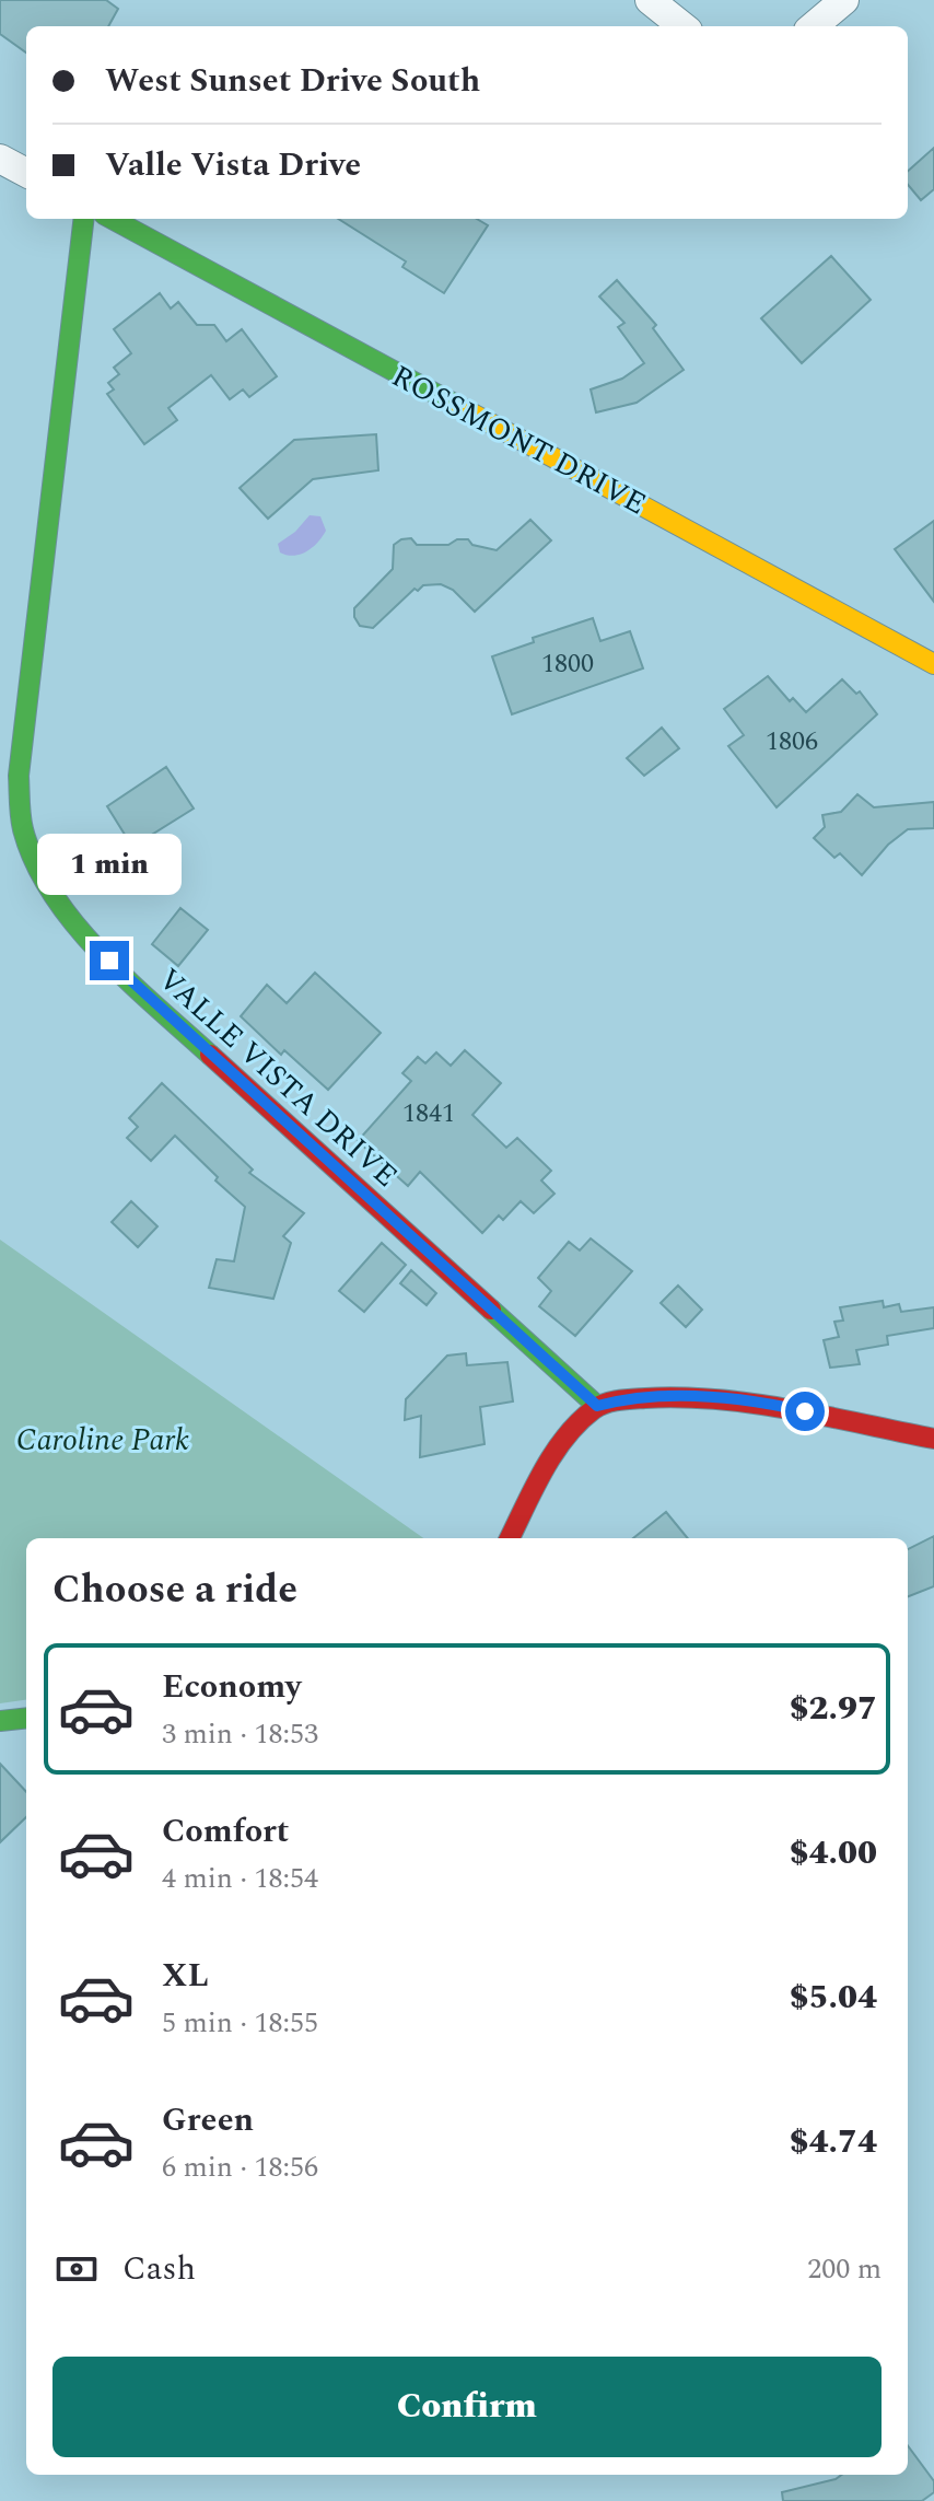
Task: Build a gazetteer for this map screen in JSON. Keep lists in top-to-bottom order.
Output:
{
  "streets": {
    "street": ["ROSSMONT DRIVE", "VALLE VISTA DRIVE"]
  },
  "parks": ["Caroline Park"],
  "house_numbers": ["1800", "1806", "1841"],
  "page": {
    "banner": ["West Sunset Drive South", "Valle Vista Drive"],
    "bubble": "1 min",
    "heading": "Choose a ride",
    "list": [
      {
        "name": "Economy",
        "note": "3 min · 18:53",
        "value": "$2.97"
      },
      {
        "name": "Comfort",
        "note": "4 min · 18:54",
        "value": "$4.00"
      },
      {
        "name": "XL",
        "note": "5 min · 18:55",
        "value": "$5.04"
      },
      {
        "name": "Green",
        "note": "6 min · 18:56",
        "value": "$4.74"
      }
    ],
    "pay": ["Cash", "200 m"],
    "buttons": "Confirm"
  }
}
